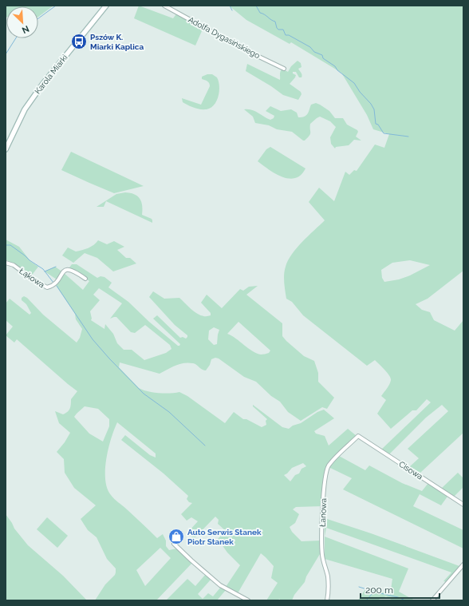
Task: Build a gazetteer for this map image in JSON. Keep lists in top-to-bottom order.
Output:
{
  "streets": {
    "street": [
      "Adolfa Dygasińskiego",
      "Karola Miarki",
      "Łąkowa",
      "Cisowa",
      "Łanowa"
    ]
  },
  "crossings": [
    ["Cisowa", "Łanowa"]
  ],
  "places": {
    "bus stop": ["Pszów K. Miarki Kaplica"],
    "shop": ["Auto Serwis Stanek Piotr Stanek"]
  },
  "scale_bar": "200 m",
  "north": "bottom right"
}
